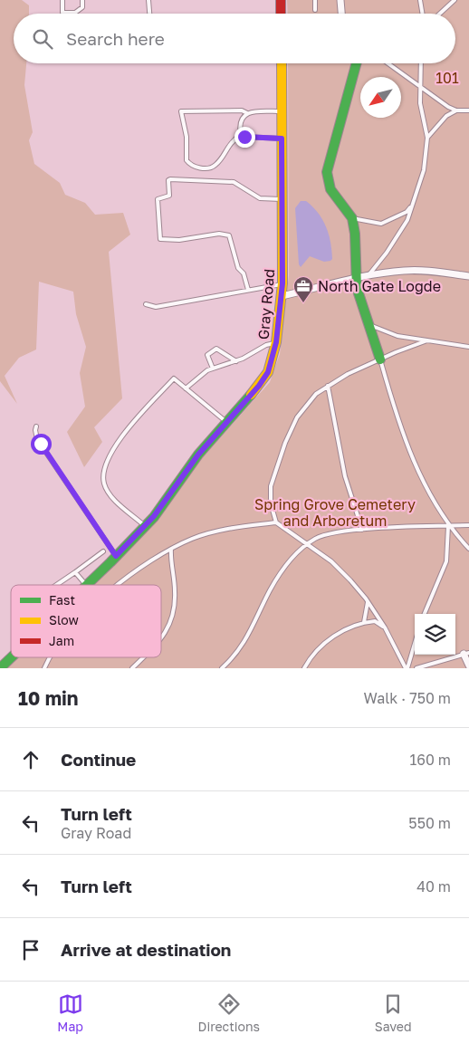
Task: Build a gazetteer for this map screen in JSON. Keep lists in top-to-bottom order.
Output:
{
  "streets": {
    "street": ["Gray Road"]
  },
  "parks": ["101", "Spring Grove Cemetery and Arboretum"],
  "places": {
    "office": ["North Gate Logde"]
  },
  "legend": ["Fast", "Slow", "Jam"],
  "north": "bottom left",
  "page": {
    "search": "Search here",
    "heading": ["10 min", "Walk · 750 m"],
    "list": [
      ["Continue", "160 m"],
      ["Turn left", "Gray Road", "550 m"],
      ["Turn left", "40 m"],
      "Arrive at destination"
    ],
    "nav": ["Map", "Directions", "Saved"]
  }
}
